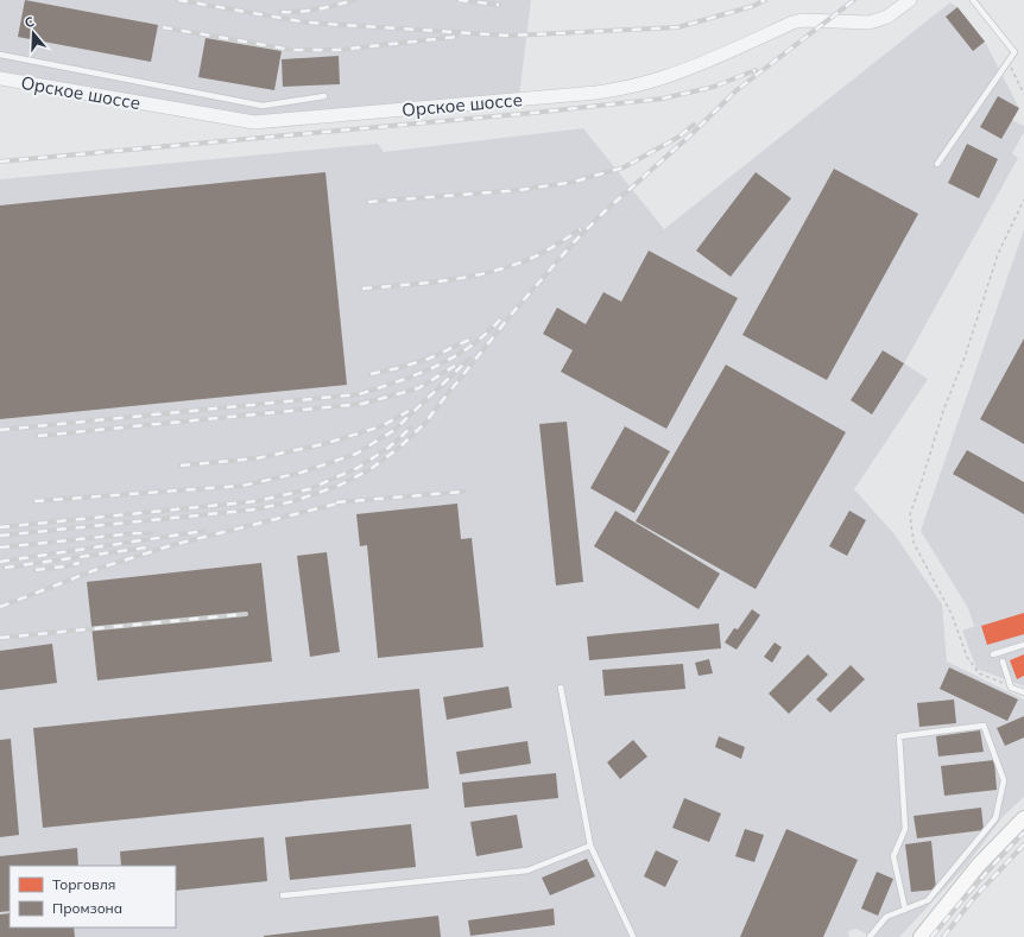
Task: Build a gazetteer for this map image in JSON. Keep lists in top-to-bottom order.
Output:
{
  "streets": {
    "street": ["Орское шоссе"]
  },
  "legend": ["Торговля", "Промзона"],
  "north": "top"
}
